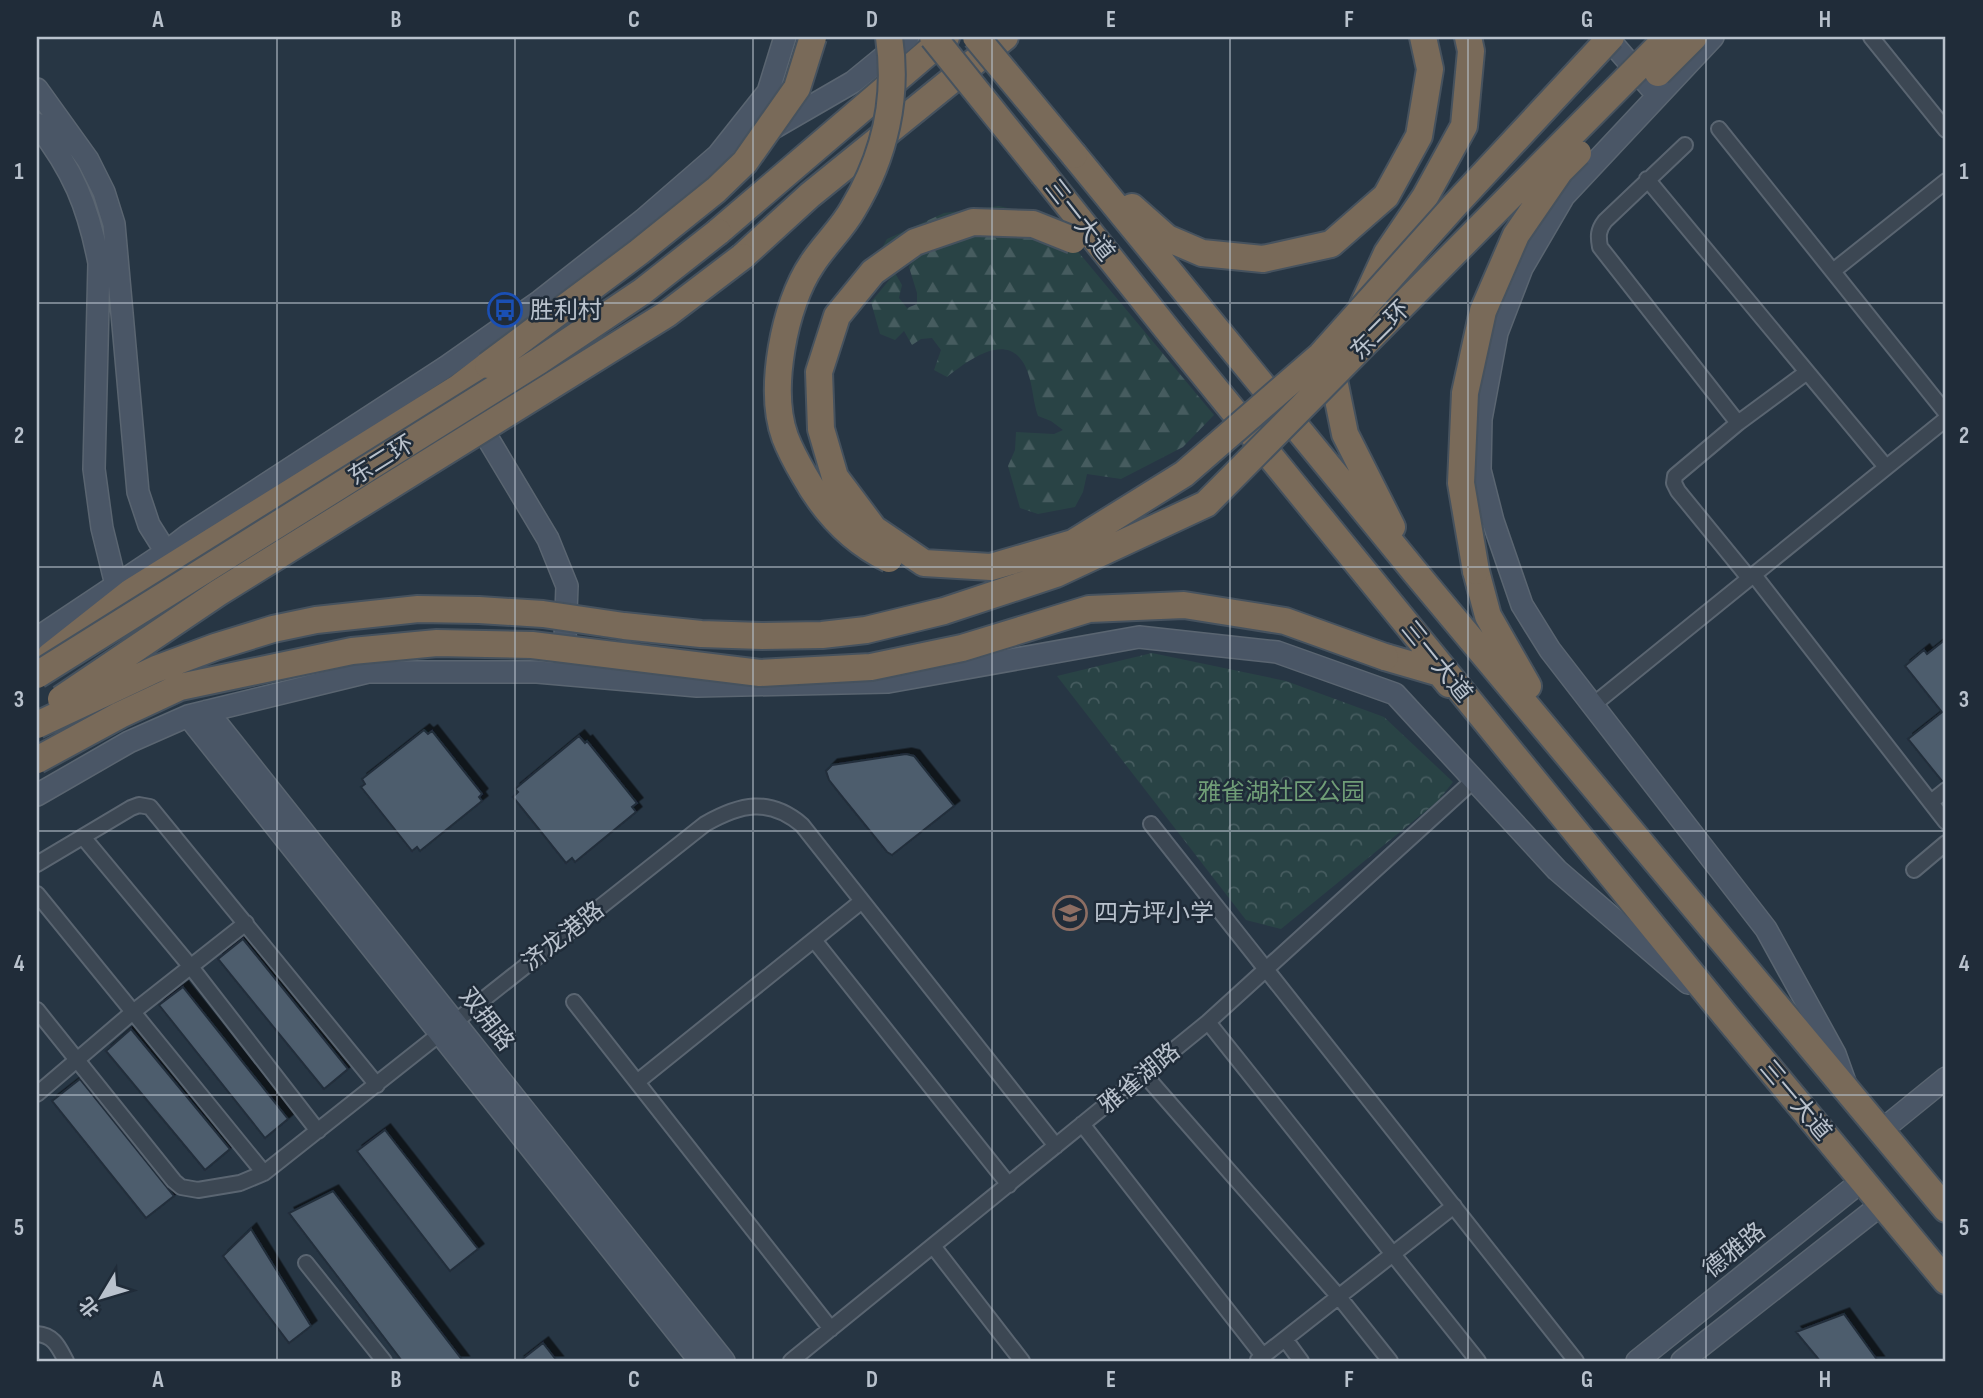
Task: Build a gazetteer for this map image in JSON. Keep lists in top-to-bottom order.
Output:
{
  "streets": {
    "highway": ["三一大道", "东二环"],
    "street": [
      "济龙港路",
      "双拥路",
      "雅雀湖路",
      "德雅路"
    ]
  },
  "crossings": [
    ["三一大道", "德雅路"],
    ["济龙港路", "双拥路"],
    ["济龙港路", "雅雀湖路"]
  ],
  "parks": ["雅雀湖社区公园"],
  "places": {
    "bus stop": ["胜利村"],
    "school or university": ["四方坪小学"]
  },
  "north": "bottom left",
  "grid": {
    "columns": [
      "A",
      "B",
      "C",
      "D",
      "E",
      "F",
      "G",
      "H"
    ],
    "rows": [
      "1",
      "2",
      "3",
      "4",
      "5"
    ]
  }
}
